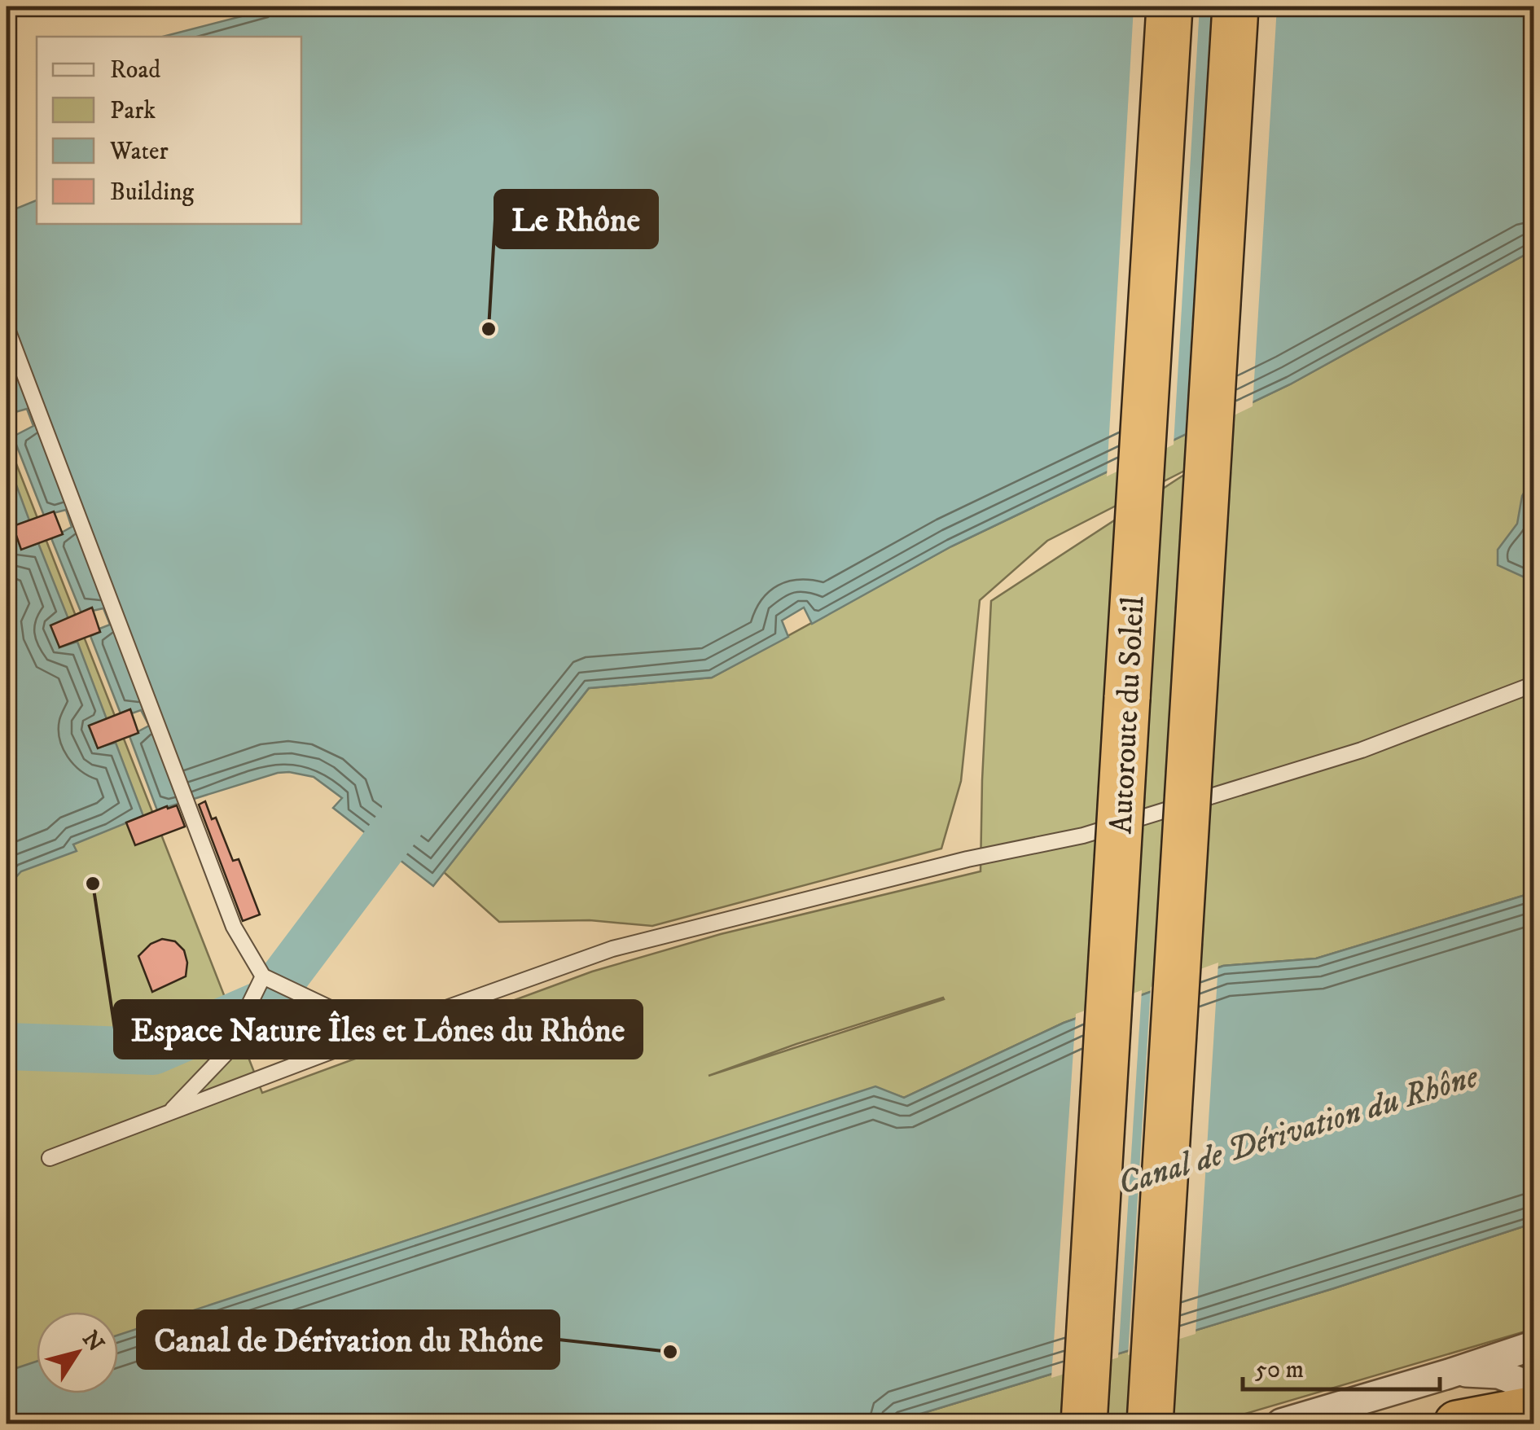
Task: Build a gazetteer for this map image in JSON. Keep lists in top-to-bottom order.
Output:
{
  "streets": {
    "highway": ["Autoroute du Soleil"]
  },
  "water": ["Canal de Dérivation du Rhône"],
  "places": ["Le Rhône", "Espace Nature Îles et Lônes du Rhône", "Canal de Dérivation du Rhône"],
  "legend": [
    "Road",
    "Park",
    "Water",
    "Building"
  ],
  "scale_bar": "50 m",
  "north": "top right"
}
